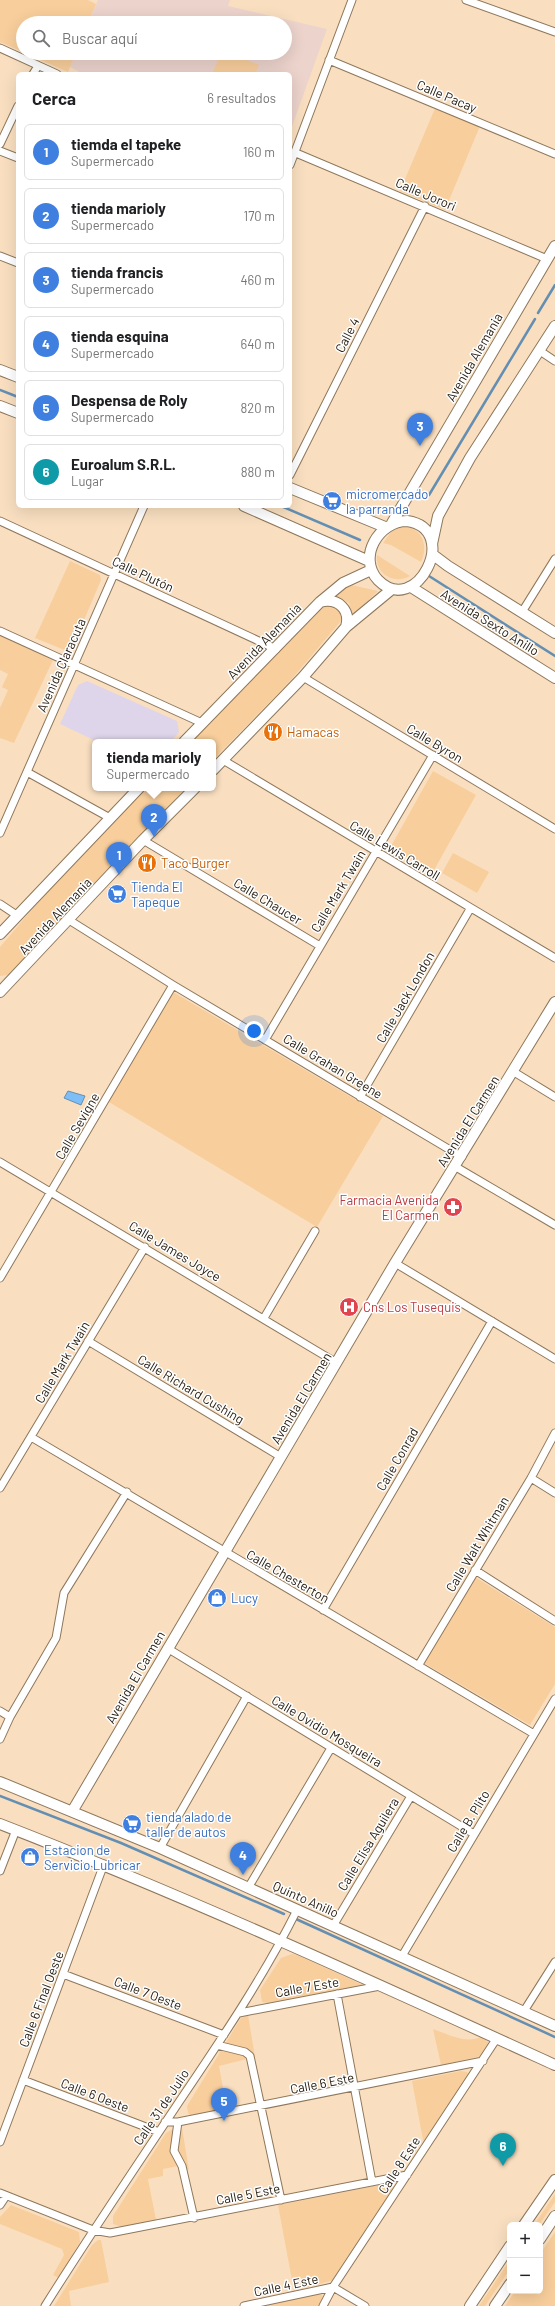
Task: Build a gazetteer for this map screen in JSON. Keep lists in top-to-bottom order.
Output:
{
  "streets": {
    "main road": [
      "Avenida Alemania",
      "Avenida Sexto Anillo",
      "Avenida El Carmen",
      "Quinto Anillo"
    ],
    "street": [
      "Calle Pacay",
      "Calle Jorori",
      "Calle 4",
      "Calle Plutón",
      "Avenida Claracuta",
      "Calle Byron",
      "Calle Lewis Carroll",
      "Calle Mark Twain",
      "Calle Chaucer",
      "Calle Jack London",
      "Calle Grahan Greene",
      "Calle Sevigne",
      "Calle James Joyce",
      "Calle Richard Cushing",
      "Calle Conrad",
      "Calle Walt Whitman",
      "Calle Chesterton",
      "Calle Ovidio Mosqueira",
      "Calle B. Plito",
      "Calle Elisa Aguilera",
      "Calle 7 Este",
      "Calle 7 Oeste",
      "Calle 6 Final Oeste",
      "Calle 6 Este",
      "Calle 6 Oeste",
      "Calle 31 de Julio",
      "Calle 8 Este",
      "Calle 5 Este",
      "Calle 4 Este"
    ]
  },
  "crossings": [
    ["Calle Jorori", "Calle 4"],
    ["Calle Jorori", "Avenida Alemania"],
    ["Avenida Alemania", "Calle Plutón"],
    ["Avenida Alemania", "Avenida Sexto Anillo"],
    ["Avenida Alemania", "Calle Chaucer"],
    ["Avenida Alemania", "Calle Grahan Greene"],
    ["Calle Plutón", "Avenida Claracuta"],
    ["Calle Byron", "Calle Mark Twain"],
    ["Calle Lewis Carroll", "Calle Mark Twain"],
    ["Calle Lewis Carroll", "Calle Jack London"],
    ["Calle Mark Twain", "Calle Chaucer"],
    ["Calle Mark Twain", "Calle Grahan Greene"],
    ["Calle Mark Twain", "Calle James Joyce"],
    ["Calle Mark Twain", "Calle Richard Cushing"],
    ["Calle Mark Twain", "Calle Chesterton"],
    ["Calle Jack London", "Calle Grahan Greene"],
    ["Calle Grahan Greene", "Avenida El Carmen"],
    ["Calle Grahan Greene", "Calle Sevigne"],
    ["Avenida El Carmen", "Calle James Joyce"],
    ["Avenida El Carmen", "Calle Richard Cushing"],
    ["Avenida El Carmen", "Calle Chesterton"],
    ["Avenida El Carmen", "Calle Ovidio Mosqueira"],
    ["Avenida El Carmen", "Quinto Anillo"],
    ["Calle Sevigne", "Calle James Joyce"],
    ["Calle Conrad", "Calle Chesterton"],
    ["Calle Walt Whitman", "Calle Chesterton"],
    ["Calle Chesterton", "Calle B. Plito"],
    ["Calle Ovidio Mosqueira", "Calle B. Plito"],
    ["Calle Ovidio Mosqueira", "Calle Elisa Aguilera"],
    ["Calle B. Plito", "Quinto Anillo"],
    ["Calle Elisa Aguilera", "Quinto Anillo"],
    ["Quinto Anillo", "Calle 31 de Julio"],
    ["Calle 7 Este", "Calle 31 de Julio"],
    ["Calle 7 Oeste", "Calle 6 Final Oeste"],
    ["Calle 7 Oeste", "Calle 31 de Julio"],
    ["Calle 6 Final Oeste", "Calle 6 Oeste"],
    ["Calle 6 Este", "Calle 31 de Julio"],
    ["Calle 6 Este", "Calle 8 Este"],
    ["Calle 6 Oeste", "Calle 31 de Julio"],
    ["Calle 31 de Julio", "Calle 5 Este"],
    ["Calle 8 Este", "Calle 5 Este"],
    ["Calle 8 Este", "Calle 4 Este"]
  ],
  "places": {
    "supermarket": ["micromercado la parranda", "Tienda El Tapeque", "tienda alado de taller de autos"],
    "restaurant": ["Hamacas", "Taco Burger"],
    "pharmacy": ["Farmacia Avenida El Carmen"],
    "hospital": ["Cns Los Tusequis"],
    "shop": ["Lucy", "Estacion de Servicio Lubricar"]
  },
  "page": {
    "search": "Buscar aquí",
    "heading": ["Cerca", "6 resultados"],
    "list": [
      {
        "mark": "1",
        "name": "tiemda el tapeke",
        "note": "Supermercado",
        "value": "160 m"
      },
      {
        "mark": "2",
        "name": "tienda marioly",
        "note": "Supermercado",
        "value": "170 m"
      },
      {
        "mark": "3",
        "name": "tienda francis",
        "note": "Supermercado",
        "value": "460 m"
      },
      {
        "mark": "4",
        "name": "tienda esquina",
        "note": "Supermercado",
        "value": "640 m"
      },
      {
        "mark": "5",
        "name": "Despensa de Roly",
        "note": "Supermercado",
        "value": "820 m"
      },
      {
        "mark": "6",
        "name": "Euroalum S.R.L.",
        "note": "Lugar",
        "value": "880 m"
      }
    ],
    "pins": [
      "3",
      "2",
      "1",
      "4",
      "5",
      "6"
    ],
    "popup": ["tienda marioly", "Supermercado"],
    "map_buttons": ["+", "−"]
  }
}
